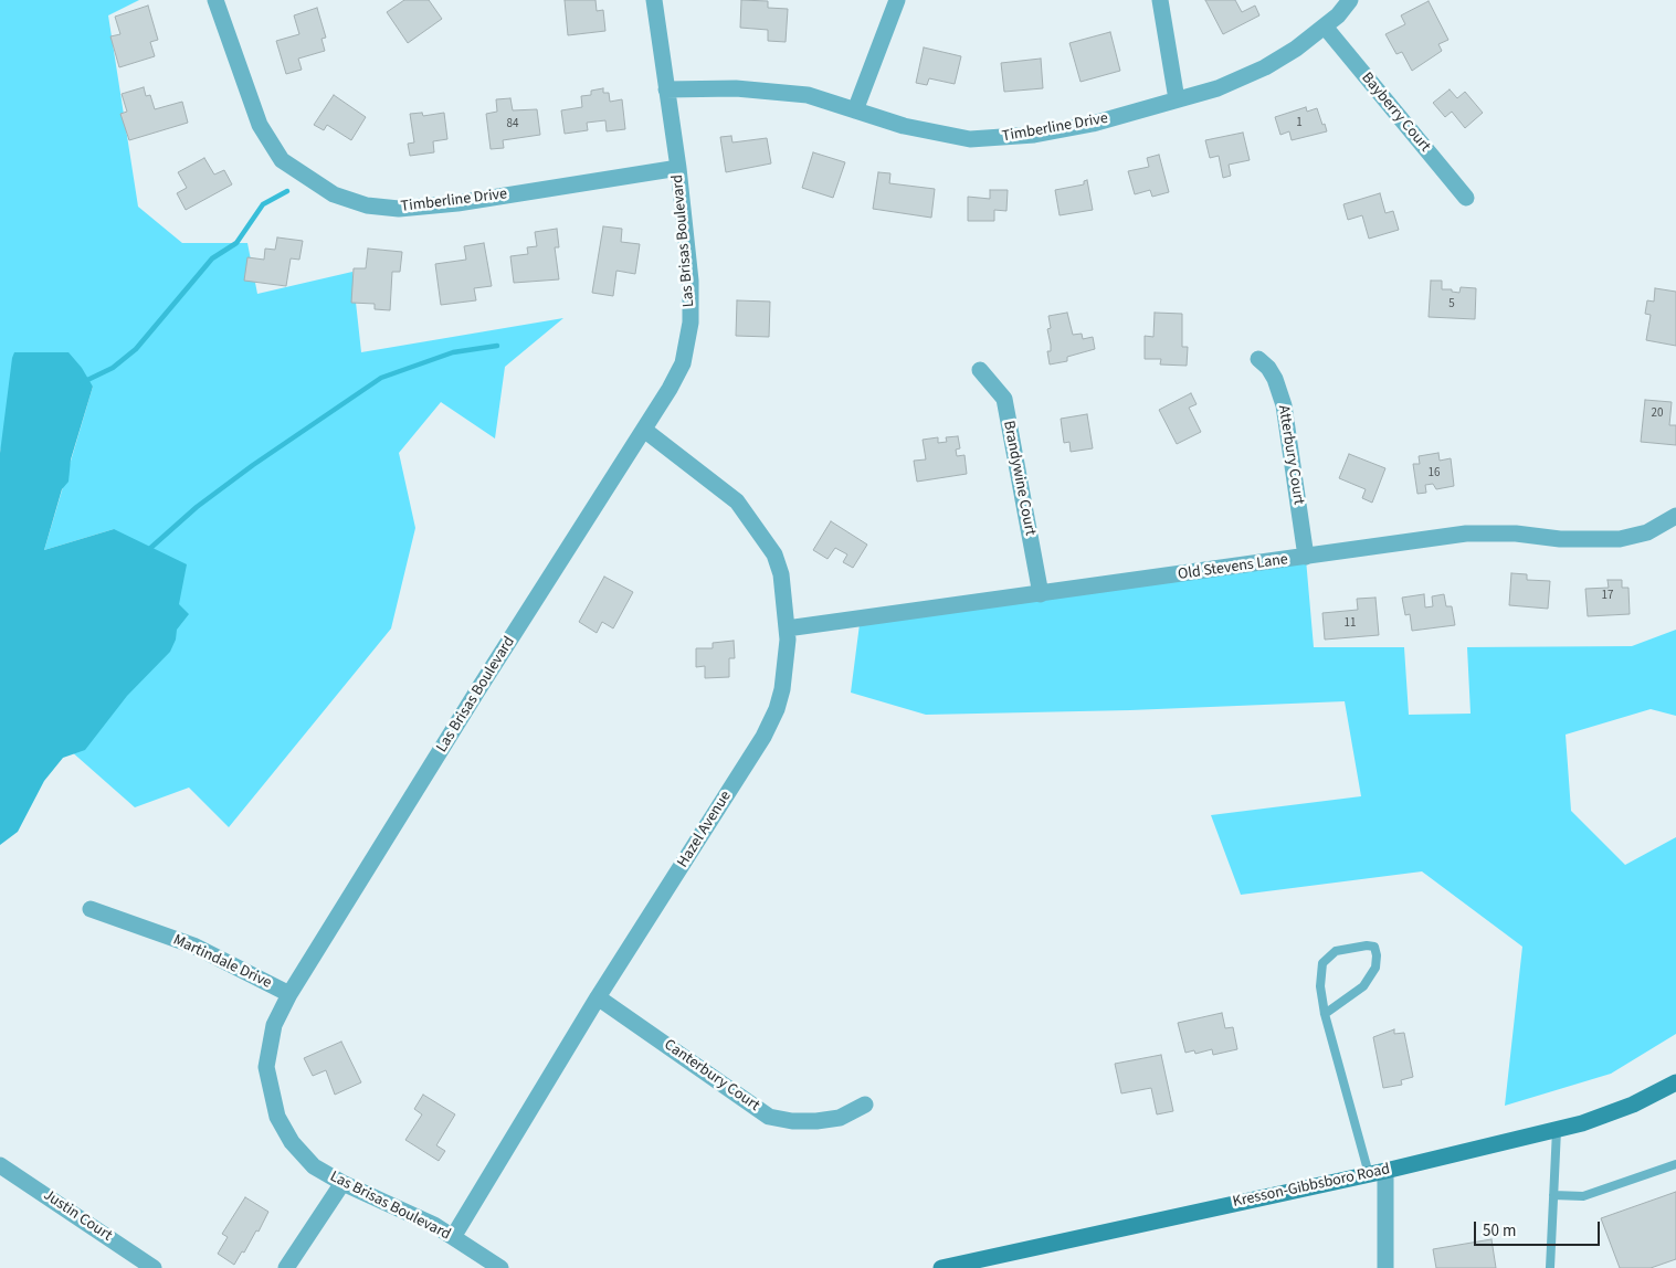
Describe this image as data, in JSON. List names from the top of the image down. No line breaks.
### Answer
{"streets":{"street":["Bayberry Court","Timberline Drive","Las Brisas Boulevard","Atterbury Court","Brandywine Court","Old Stevens Lane","Hazel Avenue","Martindale Drive","Canterbury Court","Kresson-Gibbsboro Road","Justin Court"]},"crossings":[["Bayberry Court","Timberline Drive"],["Timberline Drive","Las Brisas Boulevard"],["Las Brisas Boulevard","Hazel Avenue"],["Las Brisas Boulevard","Martindale Drive"],["Atterbury Court","Old Stevens Lane"],["Brandywine Court","Old Stevens Lane"],["Old Stevens Lane","Hazel Avenue"],["Hazel Avenue","Canterbury Court"]],"house_numbers":["1","84","5","20","16","17","11"],"scale_bar":"50 m"}
